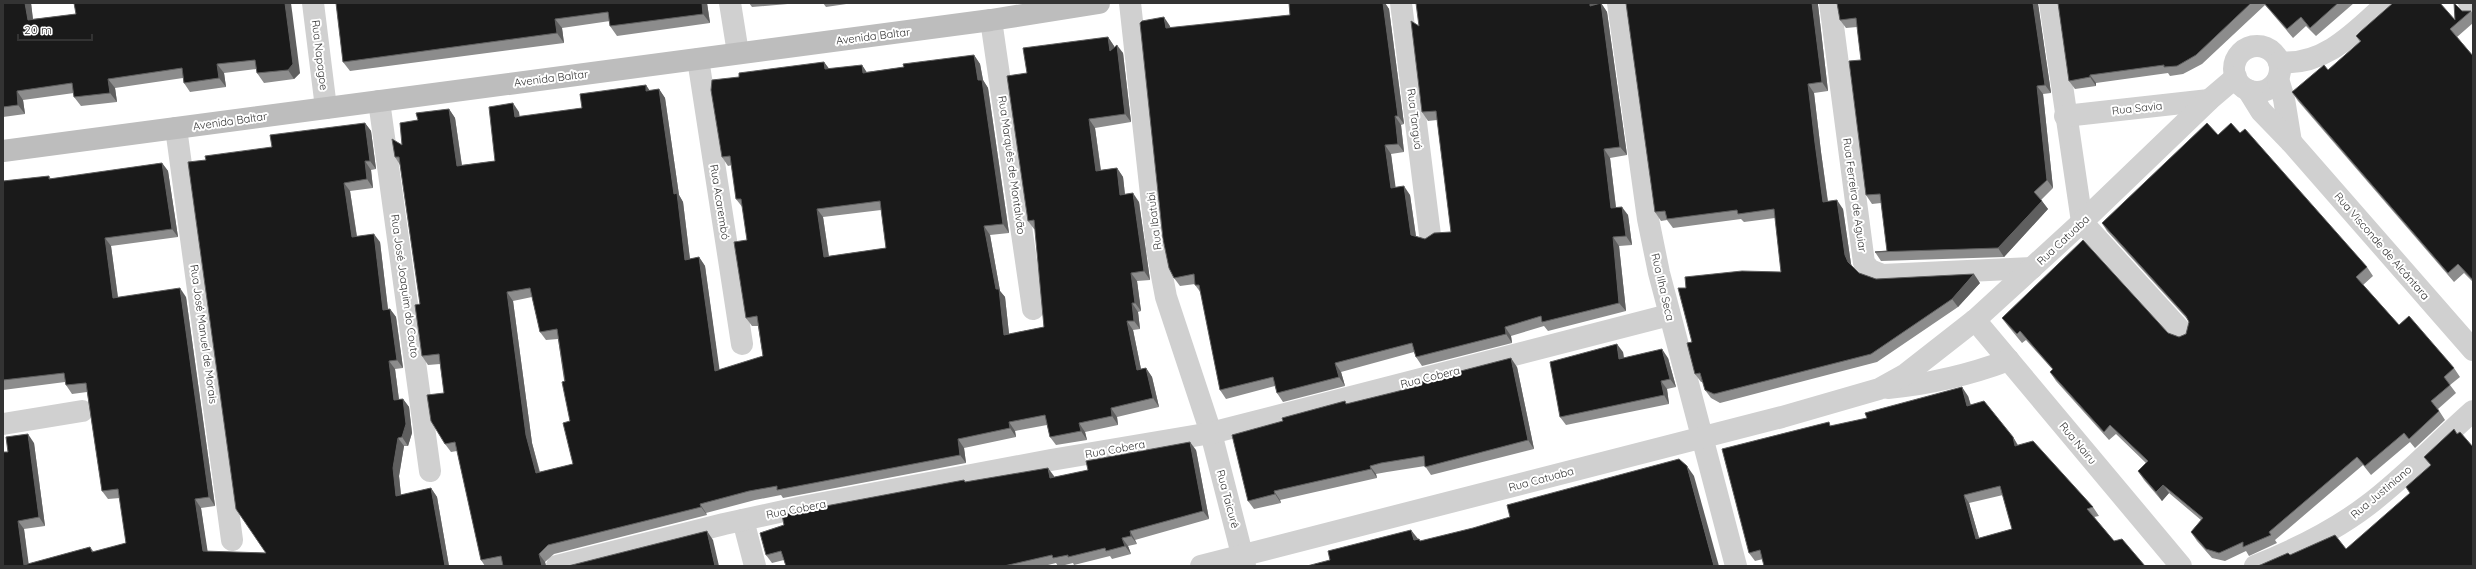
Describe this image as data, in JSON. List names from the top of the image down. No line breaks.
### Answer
{"streets":{"street":["Avenida Baltar","Rua Napagoe","Rua Savia","Rua Tanguá","Rua Marquês de Montalvão","Rua Ferreira de Aguiar","Rua Acarembó","Rua Ibatubi","Rua Catuaba","Rua Visconde de Alcântara","Rua José Joaquim do Couto","Rua Ilha Seca","Rua José Manuel de Morais","Rua Cobera","Rua Nairu","Rua Justiniano","Rua Taicurê"]},"crossings":[["Avenida Baltar","Rua Napagoe"],["Avenida Baltar","Rua Marquês de Montalvão"],["Avenida Baltar","Rua Acarembó"],["Avenida Baltar","Rua José Joaquim do Couto"],["Avenida Baltar","Rua José Manuel de Morais"],["Rua Savia","Rua Catuaba"],["Rua Ferreira de Aguiar","Rua Catuaba"],["Rua Ibatubi","Rua Cobera"],["Rua Ibatubi","Rua Taicurê"],["Rua Catuaba","Rua Visconde de Alcântara"],["Rua Catuaba","Rua Ilha Seca"],["Rua Catuaba","Rua Nairu"],["Rua Catuaba","Rua Taicurê"],["Rua Ilha Seca","Rua Cobera"],["Rua Cobera","Rua Taicurê"]],"scale_bar":"20 m"}
